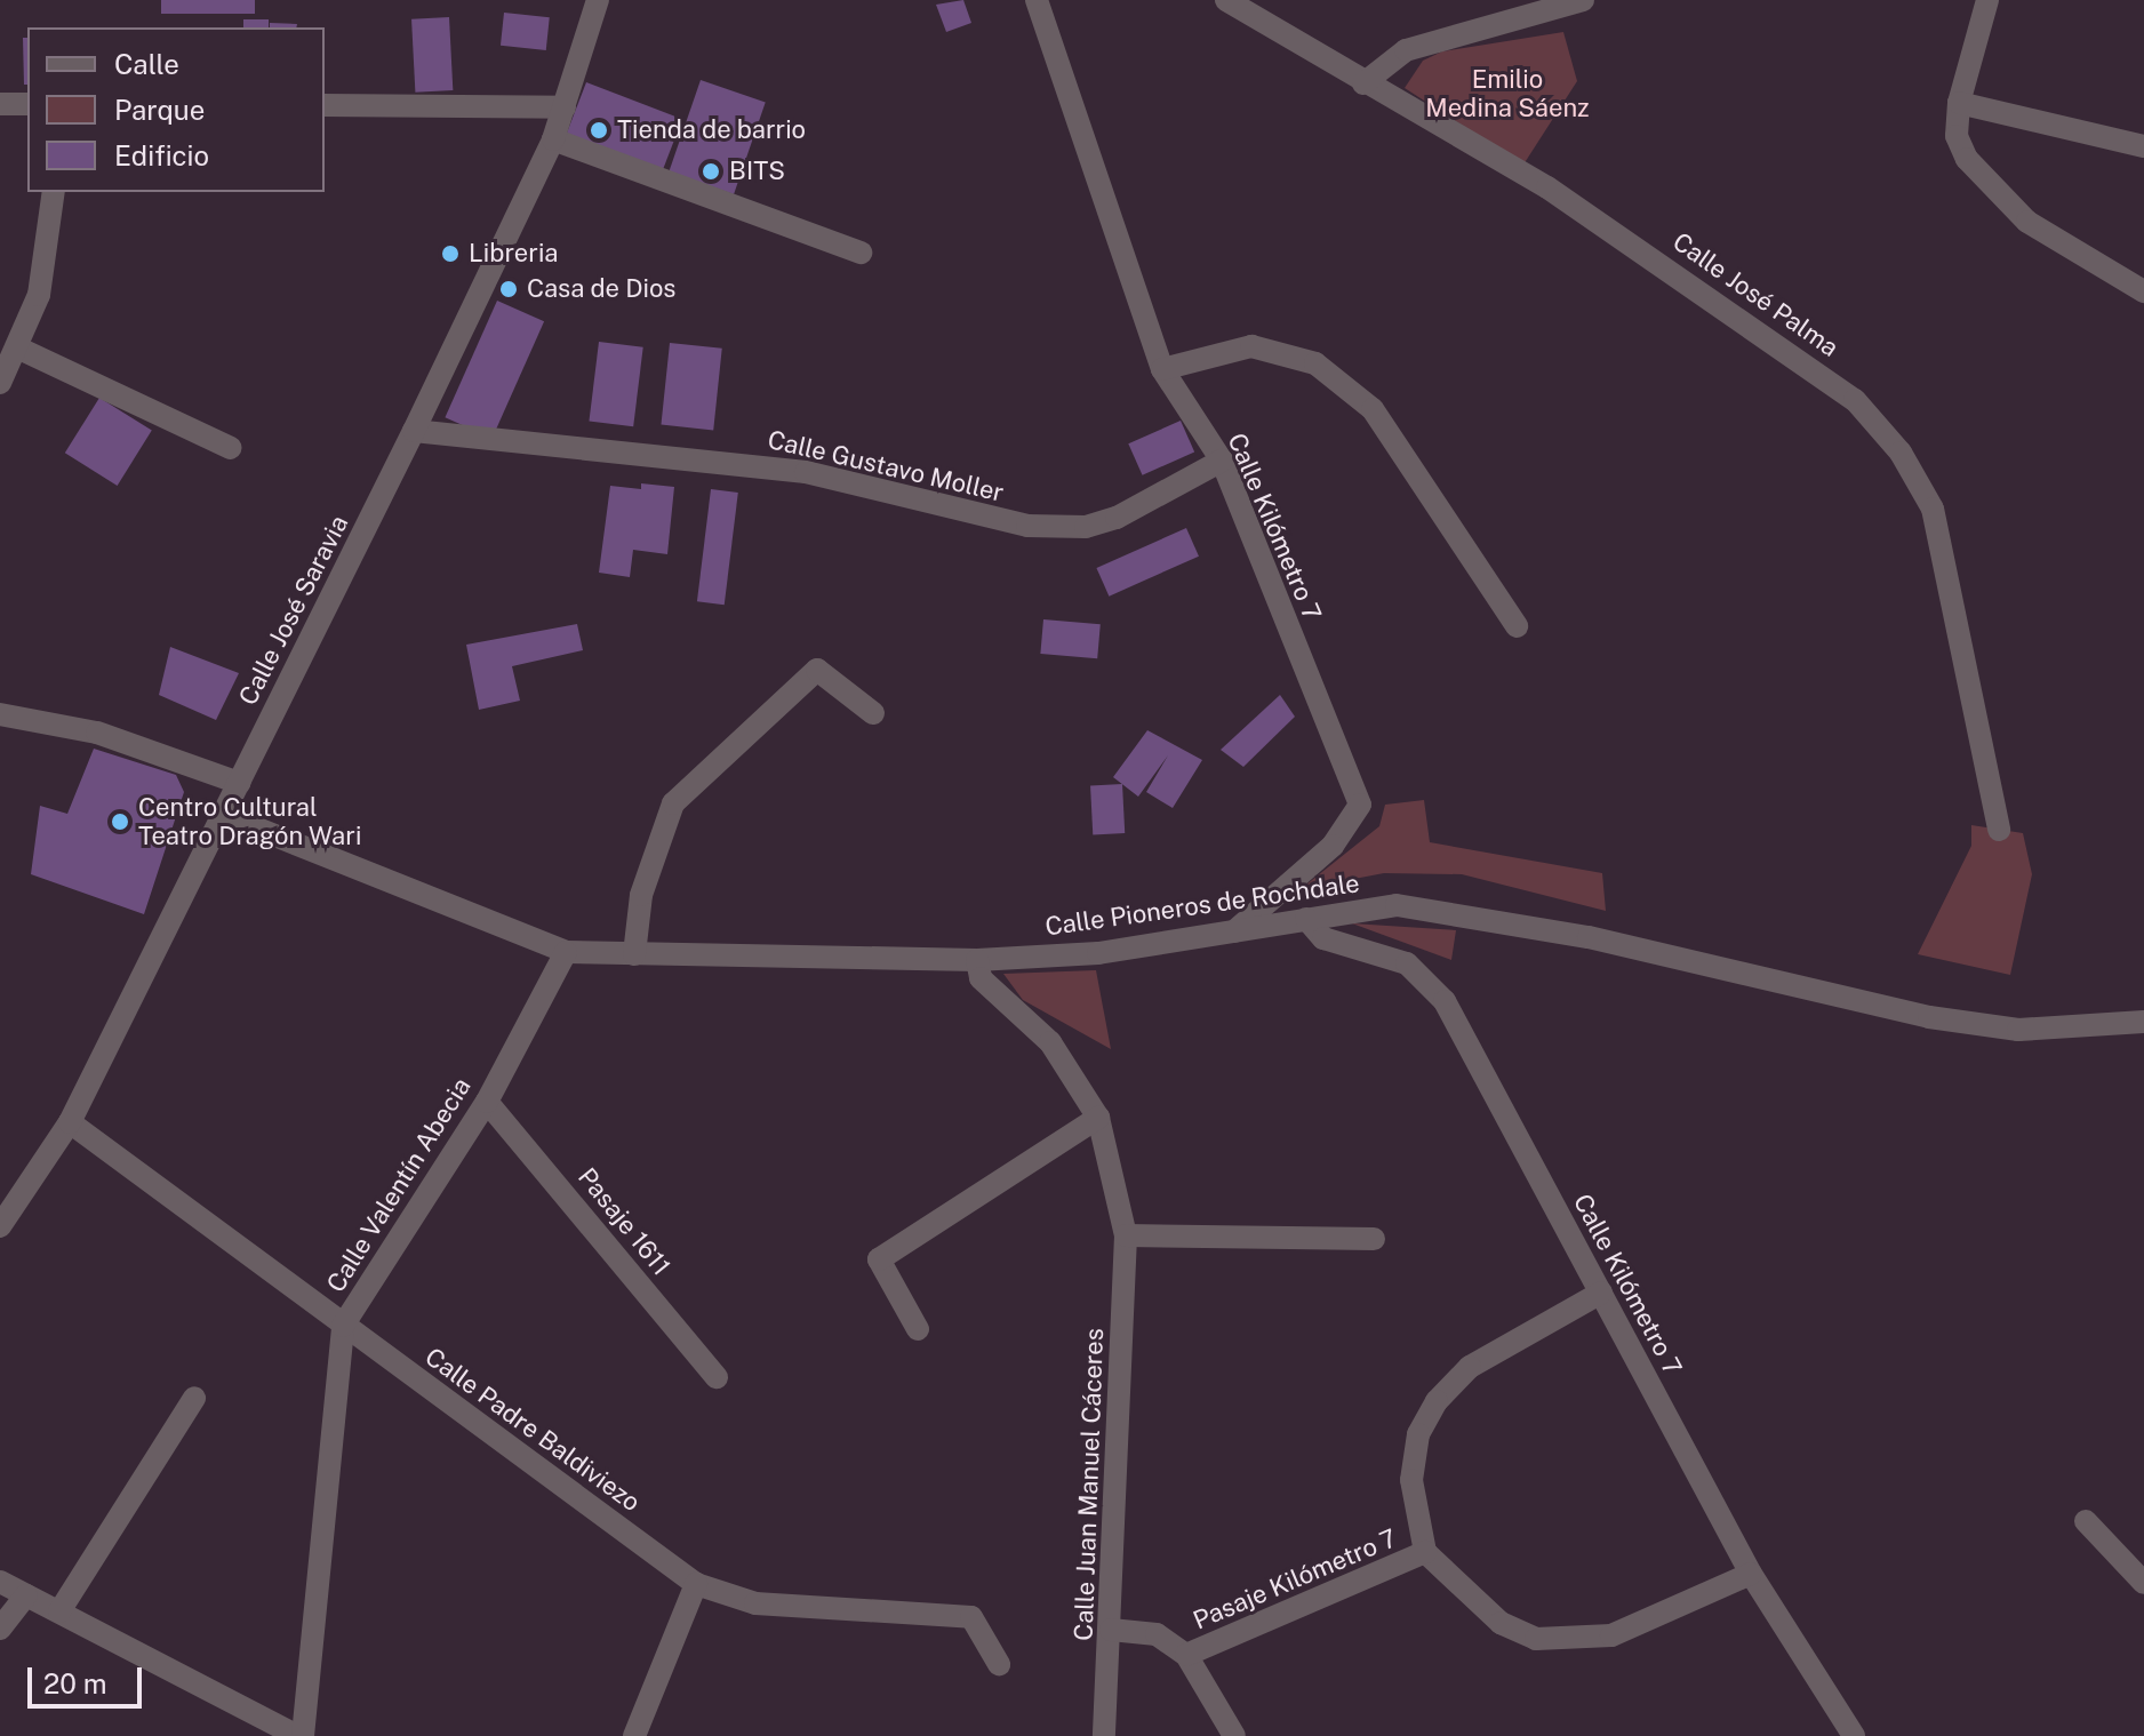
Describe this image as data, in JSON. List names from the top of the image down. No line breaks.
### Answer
{"streets":{"street":["Calle José Palma","Calle Gustavo Moller","Calle Kilómetro 7","Calle José Saravia","Calle Pioneros de Rochdale","Calle Valentín Abecia","Pasaje 1611","Calle Padre Baldiviezo","Calle Juan Manuel Cáceres","Pasaje Kilómetro 7"]},"crossings":[["Calle Gustavo Moller","Calle Kilómetro 7"],["Calle Gustavo Moller","Calle José Saravia"],["Calle Kilómetro 7","Calle Pioneros de Rochdale"],["Calle Kilómetro 7","Pasaje Kilómetro 7"],["Calle José Saravia","Calle Pioneros de Rochdale"],["Calle José Saravia","Calle Padre Baldiviezo"],["Calle Pioneros de Rochdale","Calle Valentín Abecia"],["Calle Pioneros de Rochdale","Calle Juan Manuel Cáceres"],["Calle Valentín Abecia","Pasaje 1611"],["Calle Valentín Abecia","Calle Padre Baldiviezo"]],"parks":["Emilio Medina Sáenz"],"places":["Tienda de barrio","BITS","Libreria","Casa de Dios","Centro Cultural Teatro Dragón Wari"],"legend":["Calle","Parque","Edificio"],"scale_bar":"20 m"}
